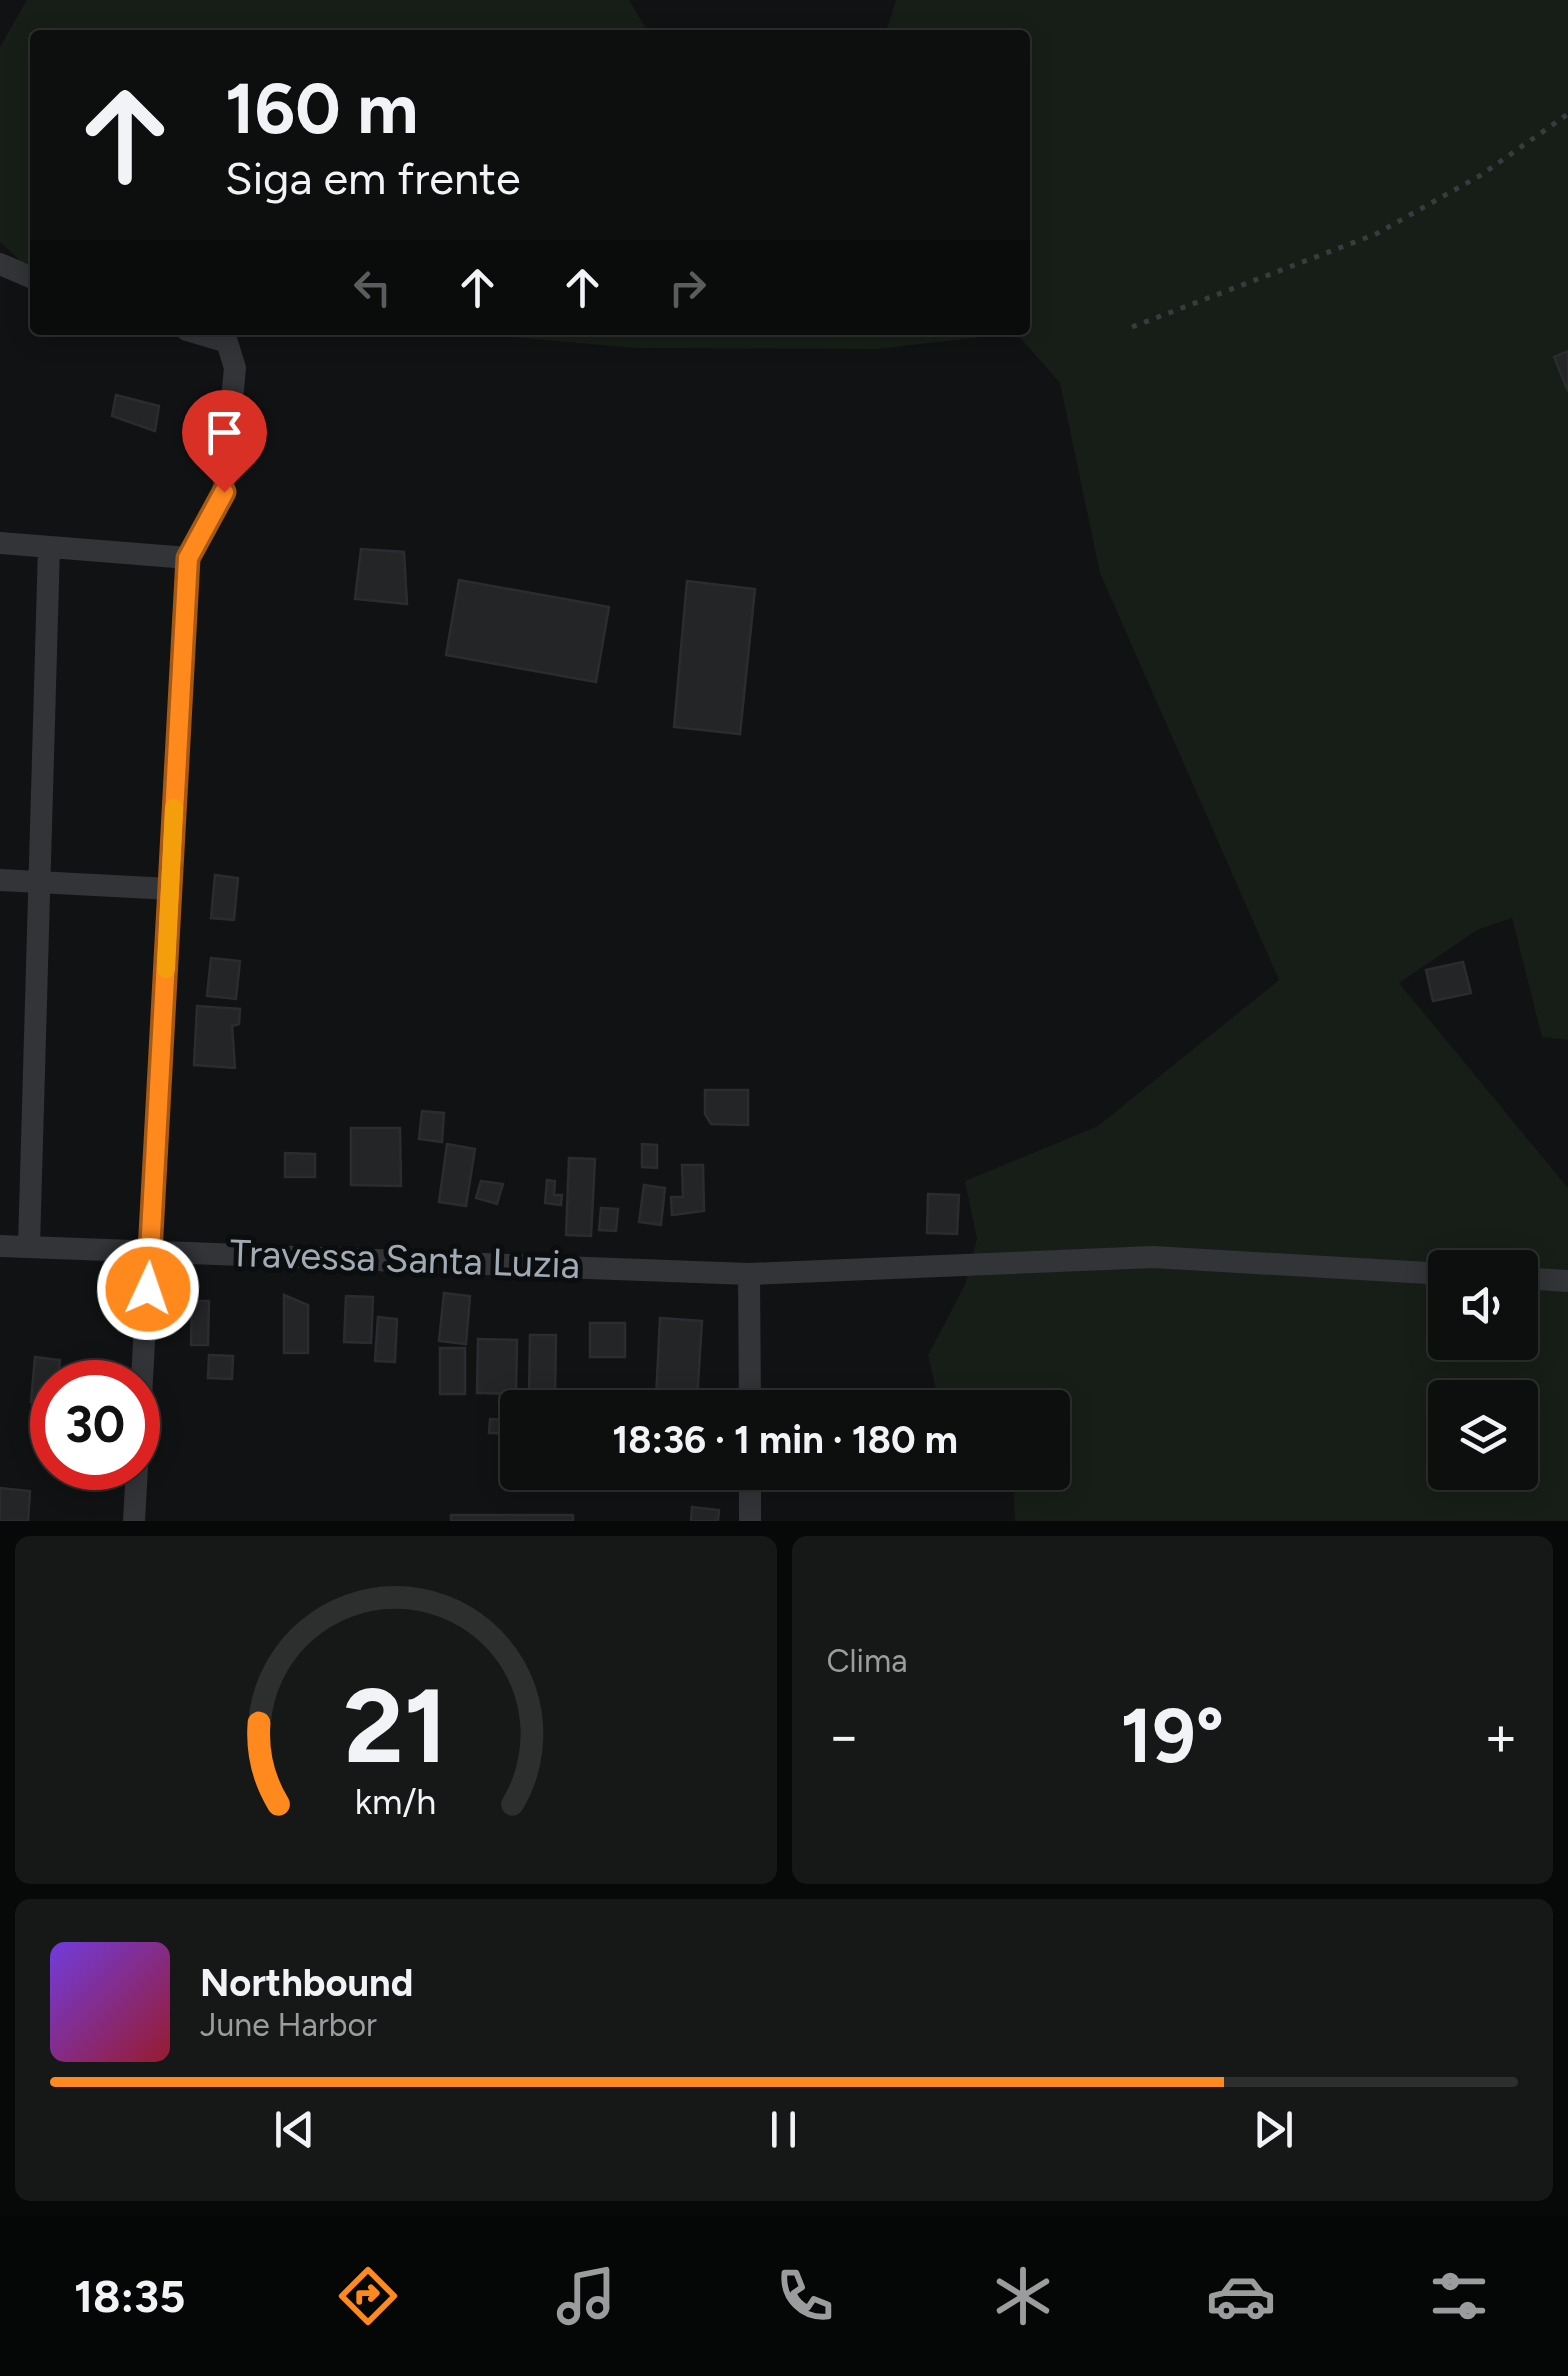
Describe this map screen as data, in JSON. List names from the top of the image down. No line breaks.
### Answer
{"streets":{"street":["Travessa Santa Luzia"]},"page":{"turn":["160 m","Siga em frente"],"limit":"30","trip":"18:36 · 1 min · 180 m","tile":"Clima","heat":["−","19°","+"],"song":["Northbound","June Harbor"],"tabs":"18:35","gauge":["21","km/h"]}}
